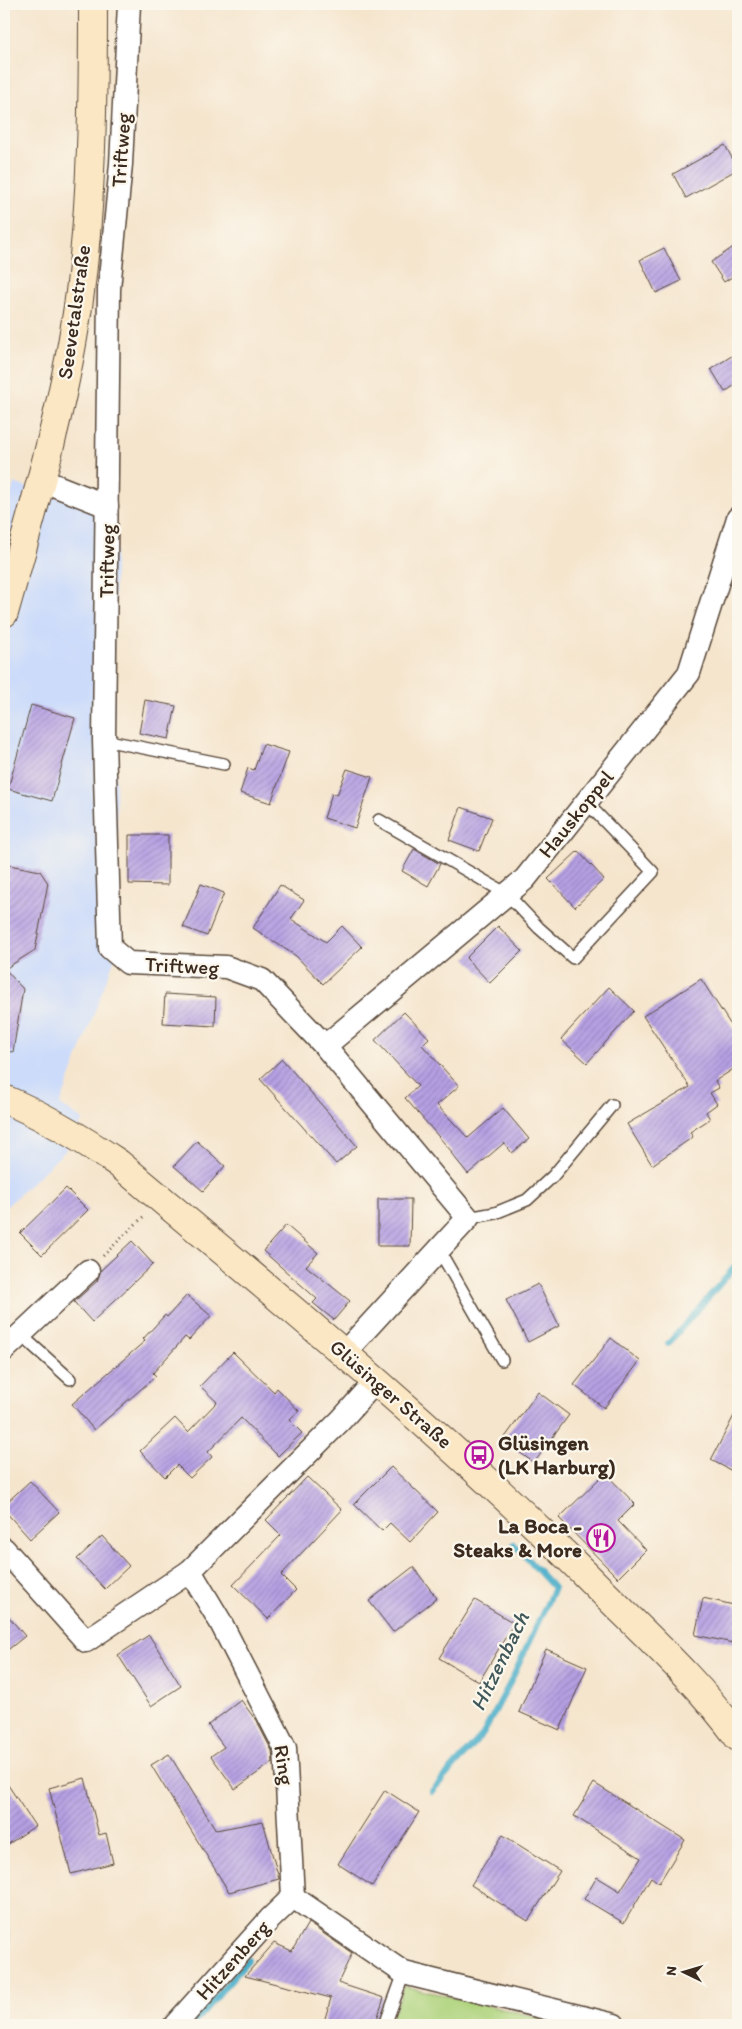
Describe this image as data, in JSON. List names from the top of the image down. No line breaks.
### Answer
{"streets":{"street":["Triftweg","Seevetalstraße","Hauskoppel","Glüsinger Straße","Ring","Hitzenberg"]},"crossings":[["Triftweg","Seevetalstraße"],["Triftweg","Hauskoppel"],["Ring","Hitzenberg"]],"water":["Hitzenbach"],"places":{"bus stop":["Glüsingen (LK Harburg)"],"restaurant":["La Boca - Steaks & More"]},"north":"left"}
